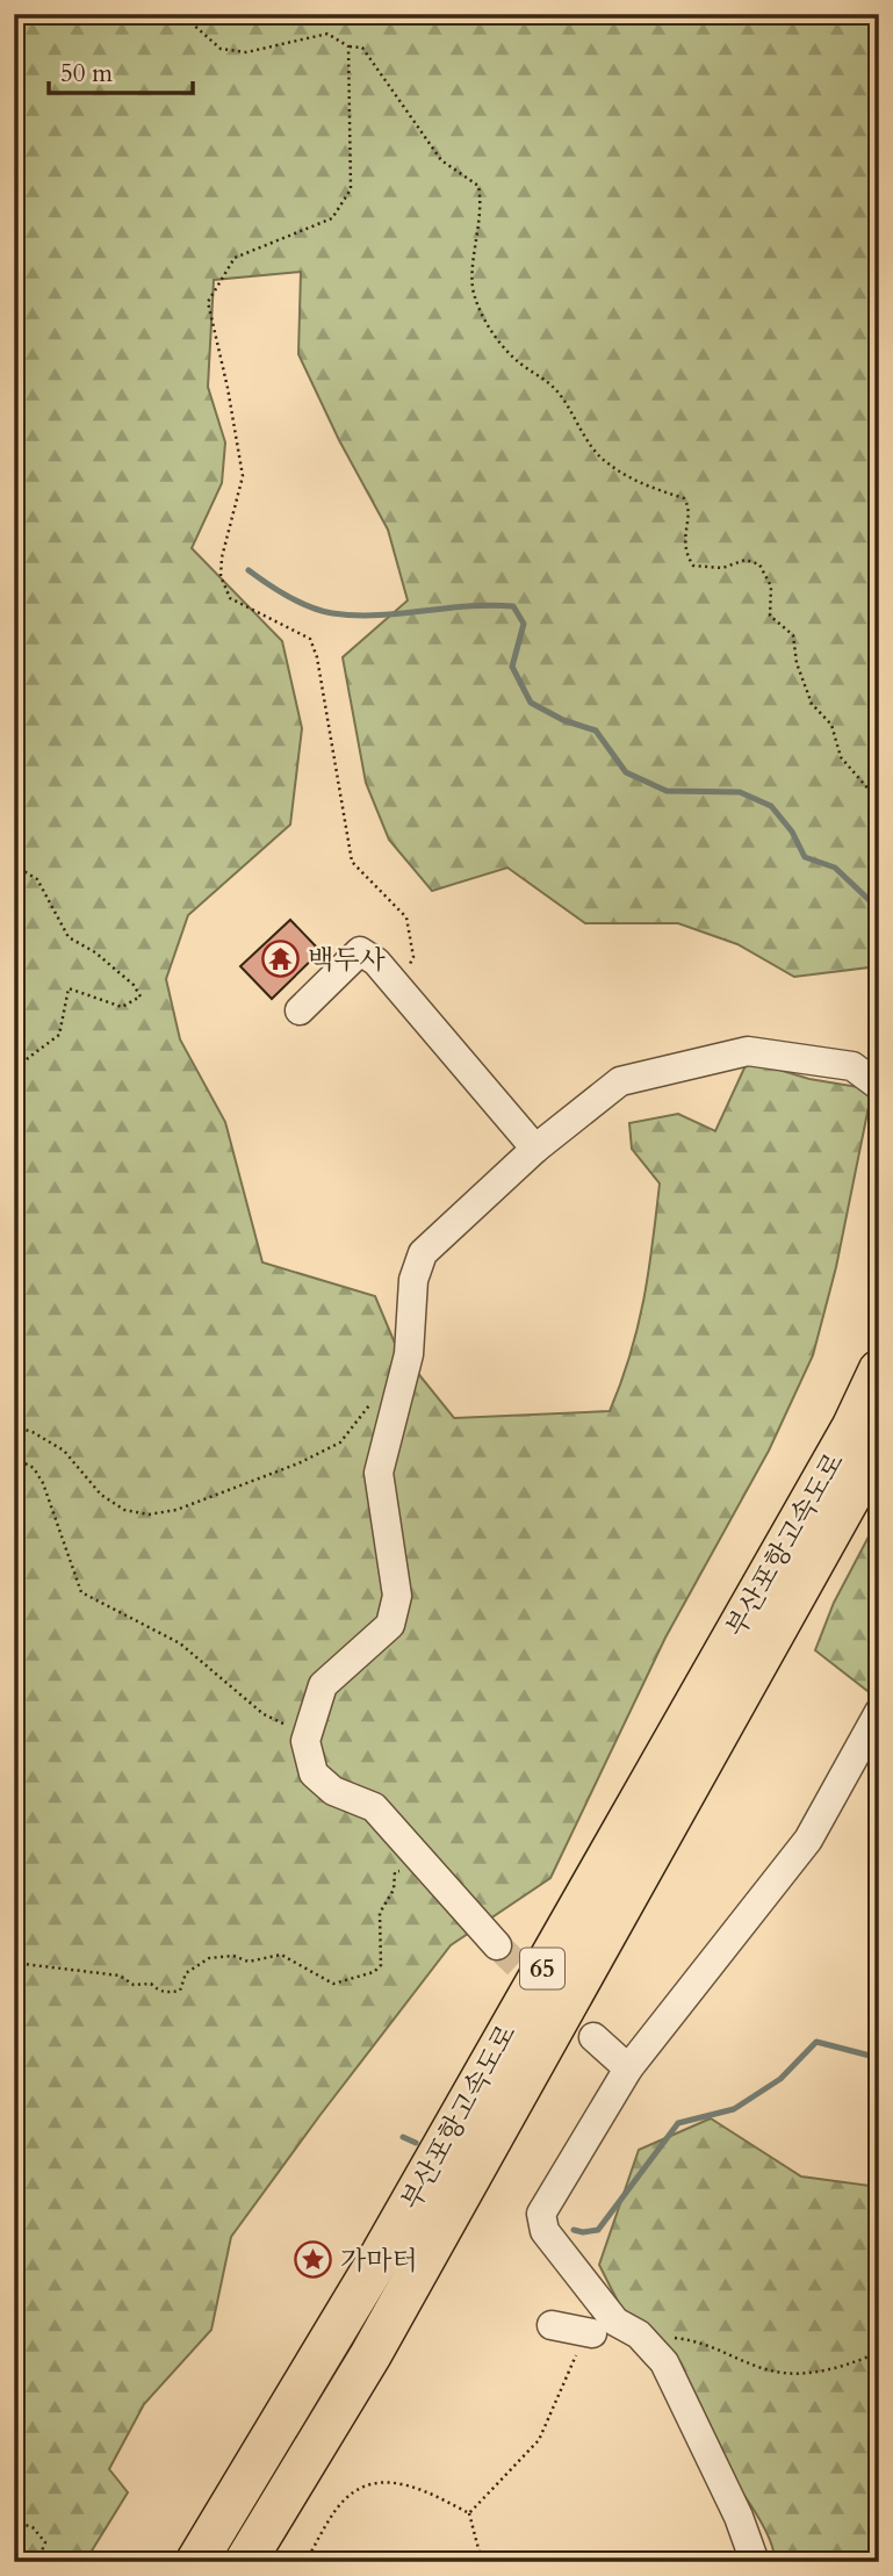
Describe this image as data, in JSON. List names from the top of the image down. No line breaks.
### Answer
{"streets":{"highway":["부산포항고속도로","65"]},"places":{"temple":["백두사"],"place":["가마터"]},"scale_bar":"50 m"}
